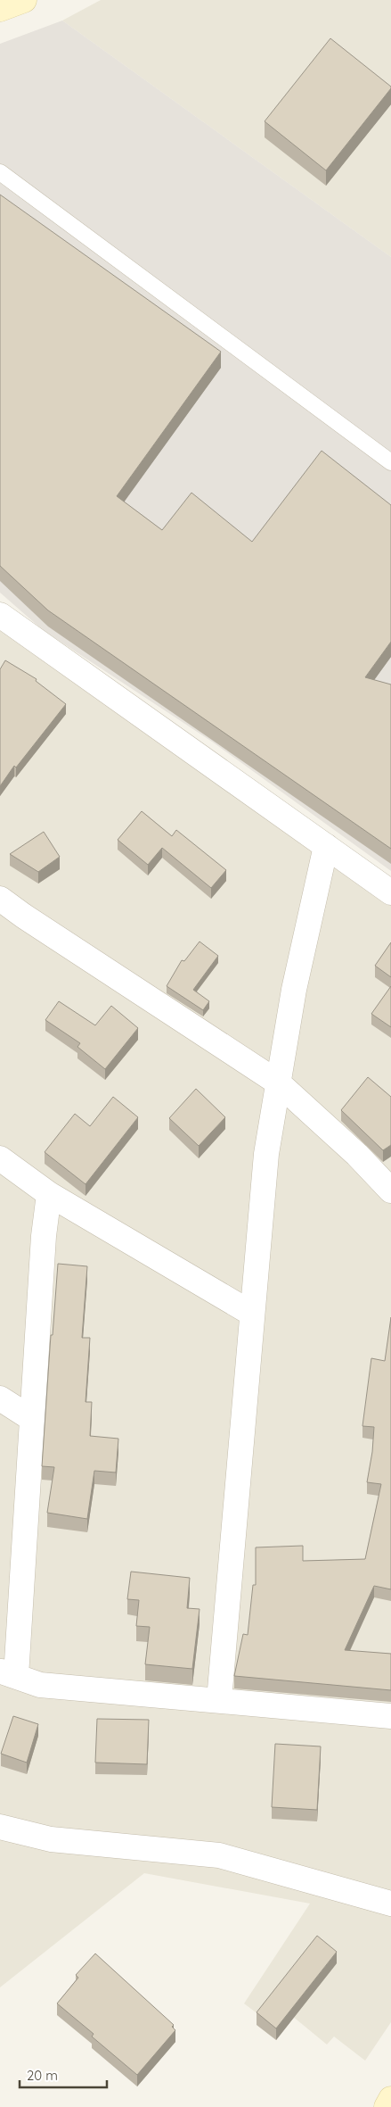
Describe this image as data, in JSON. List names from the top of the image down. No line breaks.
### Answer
{"scale_bar":"20 m"}
